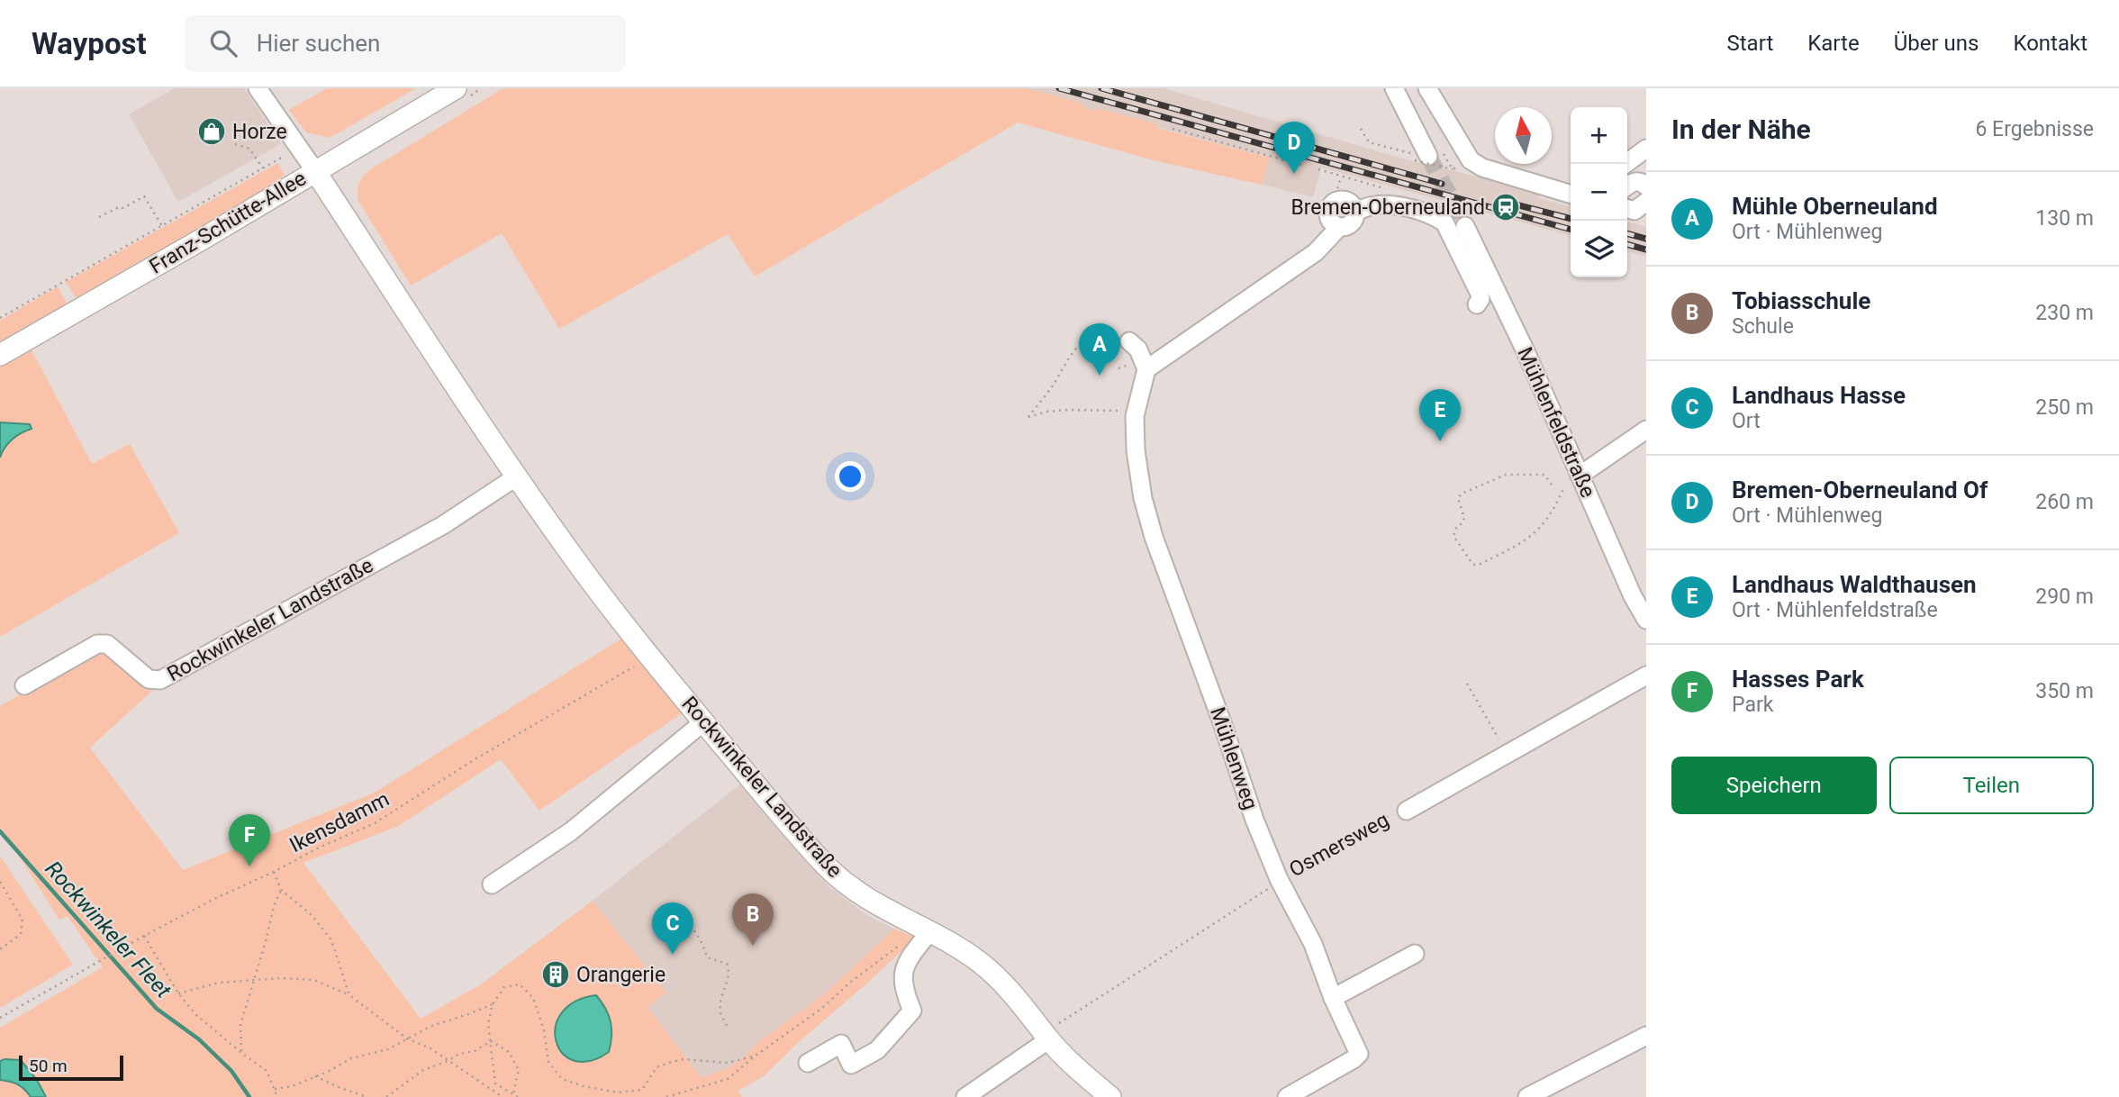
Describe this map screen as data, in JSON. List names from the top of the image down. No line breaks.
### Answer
{"streets":{"main road":["Franz-Schütte-Allee","Rockwinkeler Landstraße"],"street":["Mühlenfeldstraße","Mühlenweg","Osmersweg"],"path":["Ikensdamm"]},"crossings":[["Franz-Schütte-Allee","Rockwinkeler Landstraße"],["Rockwinkeler Landstraße","Ikensdamm"],["Rockwinkeler Landstraße","Osmersweg"],["Mühlenweg","Osmersweg"]],"water":["Rockwinkeler Fleet"],"places":{"shop":["Horze"],"station":["Bremen-Oberneuland"],"building":["Orangerie"]},"scale_bar":"50 m","north":"top","page":{"header":"Waypost","search":"Hier suchen","nav":["Start","Karte","Über uns","Kontakt"],"heading":["In der Nähe","6 Ergebnisse"],"map_buttons":["+","−"],"pins":["D","A","E","F","B","C"],"list":[{"mark":"A","name":"Mühle Oberneuland","note":"Ort · Mühlenweg","value":"130 m"},{"mark":"B","name":"Tobiasschule","note":"Schule","value":"230 m"},{"mark":"C","name":"Landhaus Hasse","note":"Ort","value":"250 m"},{"mark":"D","name":"Bremen-Oberneuland Of","note":"Ort · Mühlenweg","value":"260 m"},{"mark":"E","name":"Landhaus Waldthausen","note":"Ort · Mühlenfeldstraße","value":"290 m"},{"mark":"F","name":"Hasses Park","note":"Park","value":"350 m"}],"buttons":["Speichern","Teilen"],"scale":"50 m"}}
